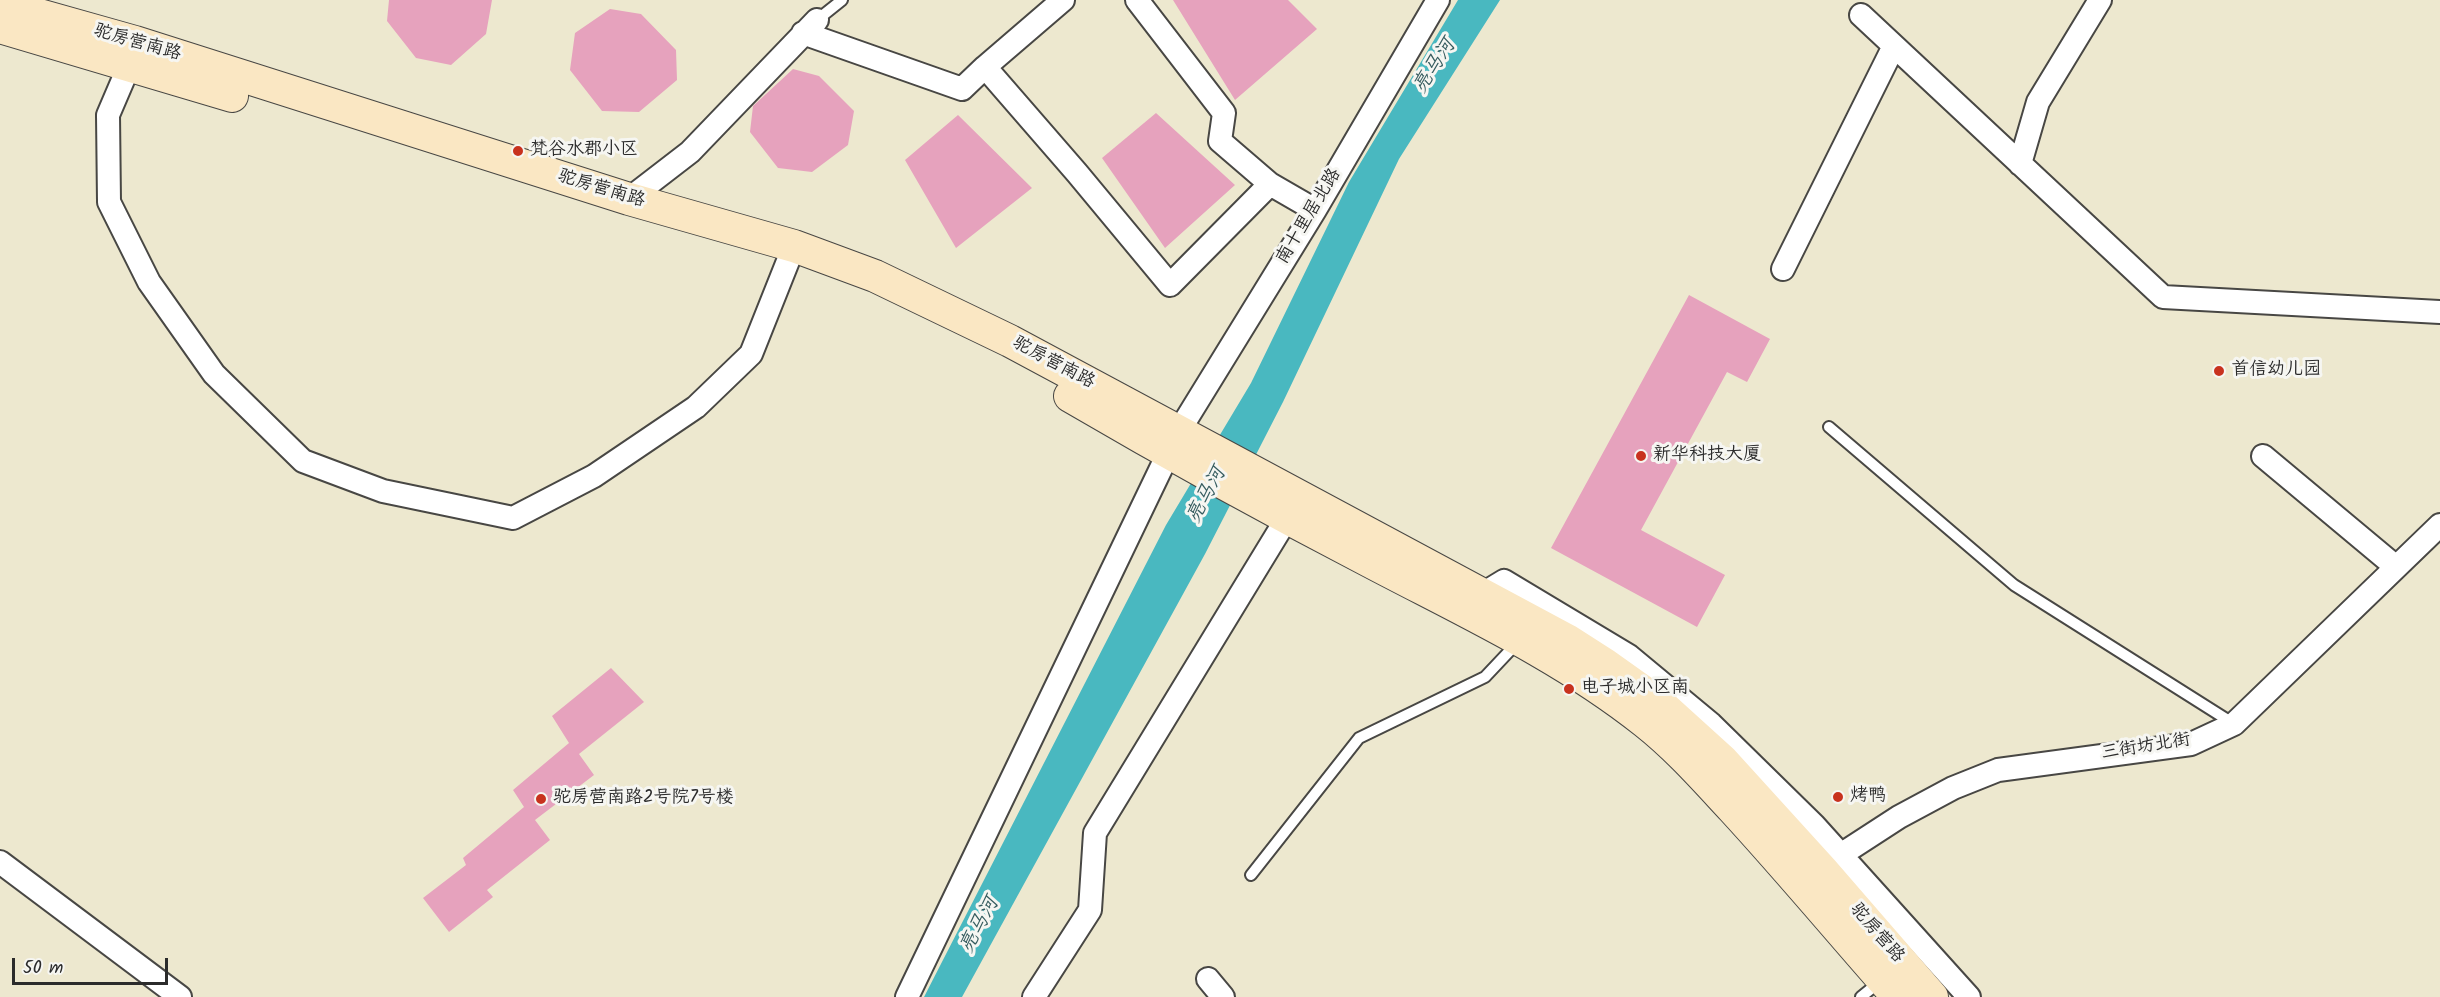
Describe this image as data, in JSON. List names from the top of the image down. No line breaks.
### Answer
{"streets":{"street":["驼房营南路","南十里居北路","三街坊北街","驼房营路"]},"crossings":[["驼房营南路","南十里居北路"],["三街坊北街","驼房营路"]],"water":["亮马河"],"places":["梵谷水郡小区","首信幼儿园","新华科技大厦","电子城小区南","烤鸭","驼房营南路2号院7号楼"],"scale_bar":"50 m"}
